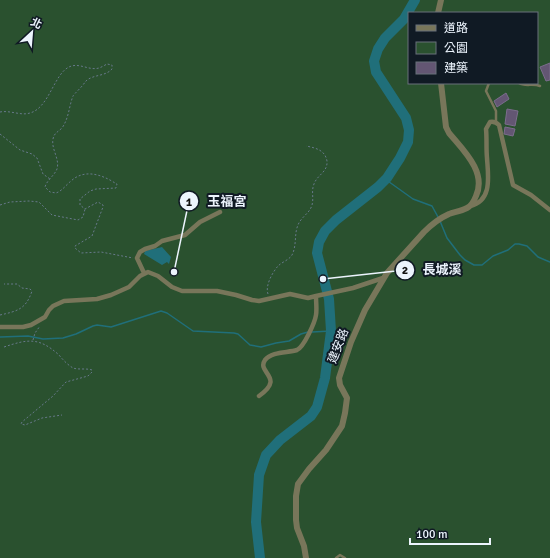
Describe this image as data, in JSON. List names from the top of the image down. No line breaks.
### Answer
{"streets":{"street":["建安路"]},"places":["玉福宮","長城溪"],"legend":["道路","公園","建築"],"scale_bar":"100 m","north":"top right"}
